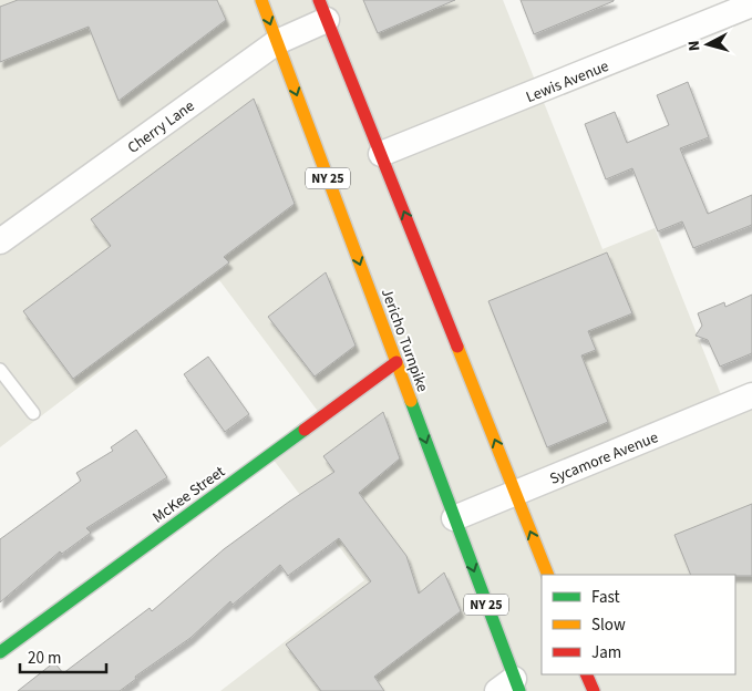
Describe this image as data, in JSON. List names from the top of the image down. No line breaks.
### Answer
{"streets":{"main road":["NY 25","Jericho Turnpike","McKee Street"],"street":["Lewis Avenue","Cherry Lane","Sycamore Avenue"]},"crossings":[["Cherry Lane","Jericho Turnpike"],["Jericho Turnpike","Sycamore Avenue"],["Jericho Turnpike","McKee Street"]],"legend":["Fast","Slow","Jam"],"scale_bar":"20 m","north":"left"}
